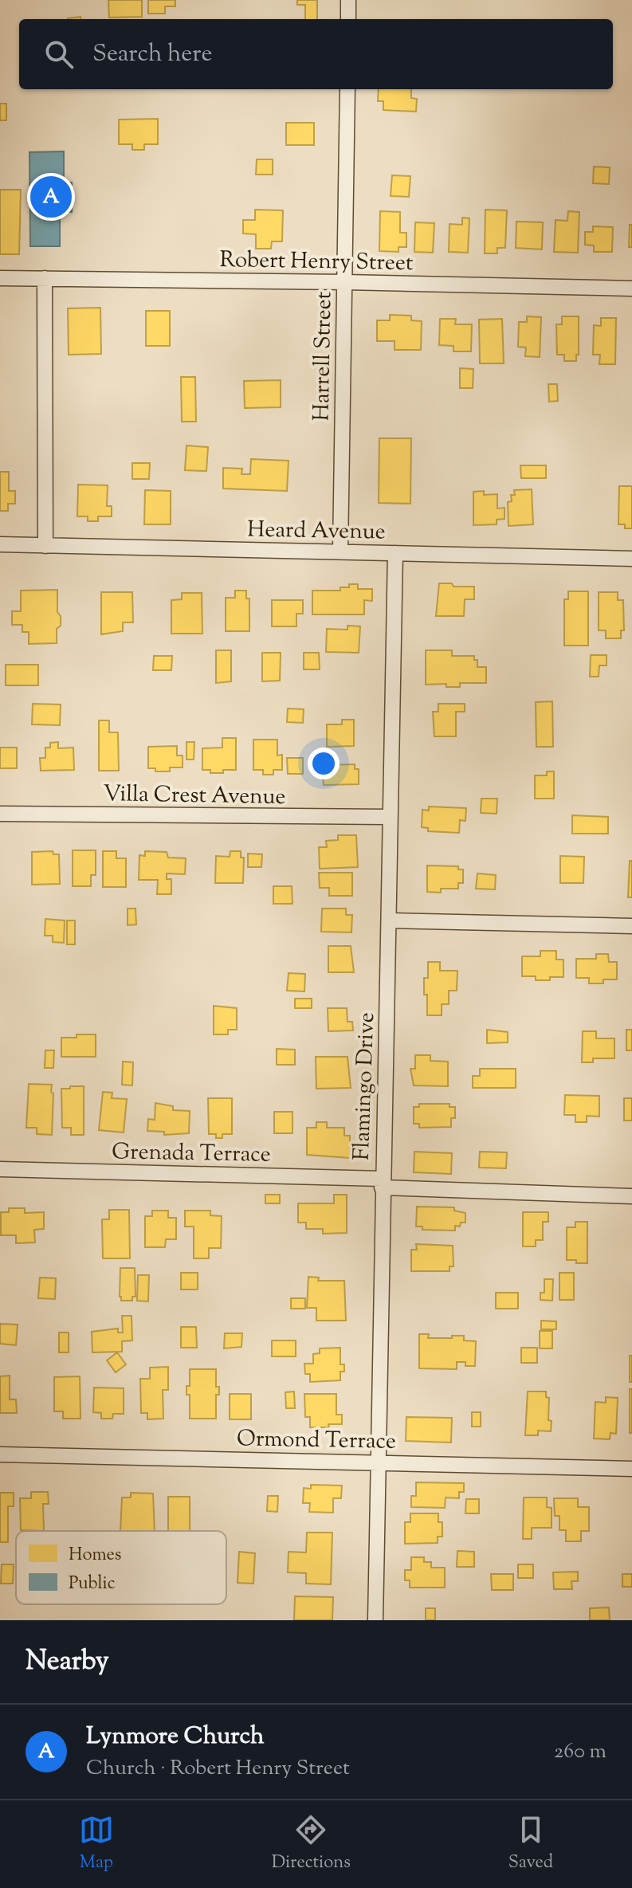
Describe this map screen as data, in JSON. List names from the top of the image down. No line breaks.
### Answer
{"streets":{"street":["Robert Henry Street","Harrell Street","Heard Avenue","Villa Crest Avenue","Flamingo Drive","Grenada Terrace","Ormond Terrace"]},"crossings":[["Robert Henry Street","Harrell Street"],["Harrell Street","Heard Avenue"],["Heard Avenue","Flamingo Drive"],["Villa Crest Avenue","Flamingo Drive"],["Flamingo Drive","Grenada Terrace"],["Flamingo Drive","Ormond Terrace"]],"legend":["Homes","Public"],"page":{"search":"Search here","pins":"A","heading":"Nearby","list":[{"mark":"A","name":"Lynmore Church","note":"Church · Robert Henry Street","value":"260 m"}],"nav":["Map","Directions","Saved"]}}
